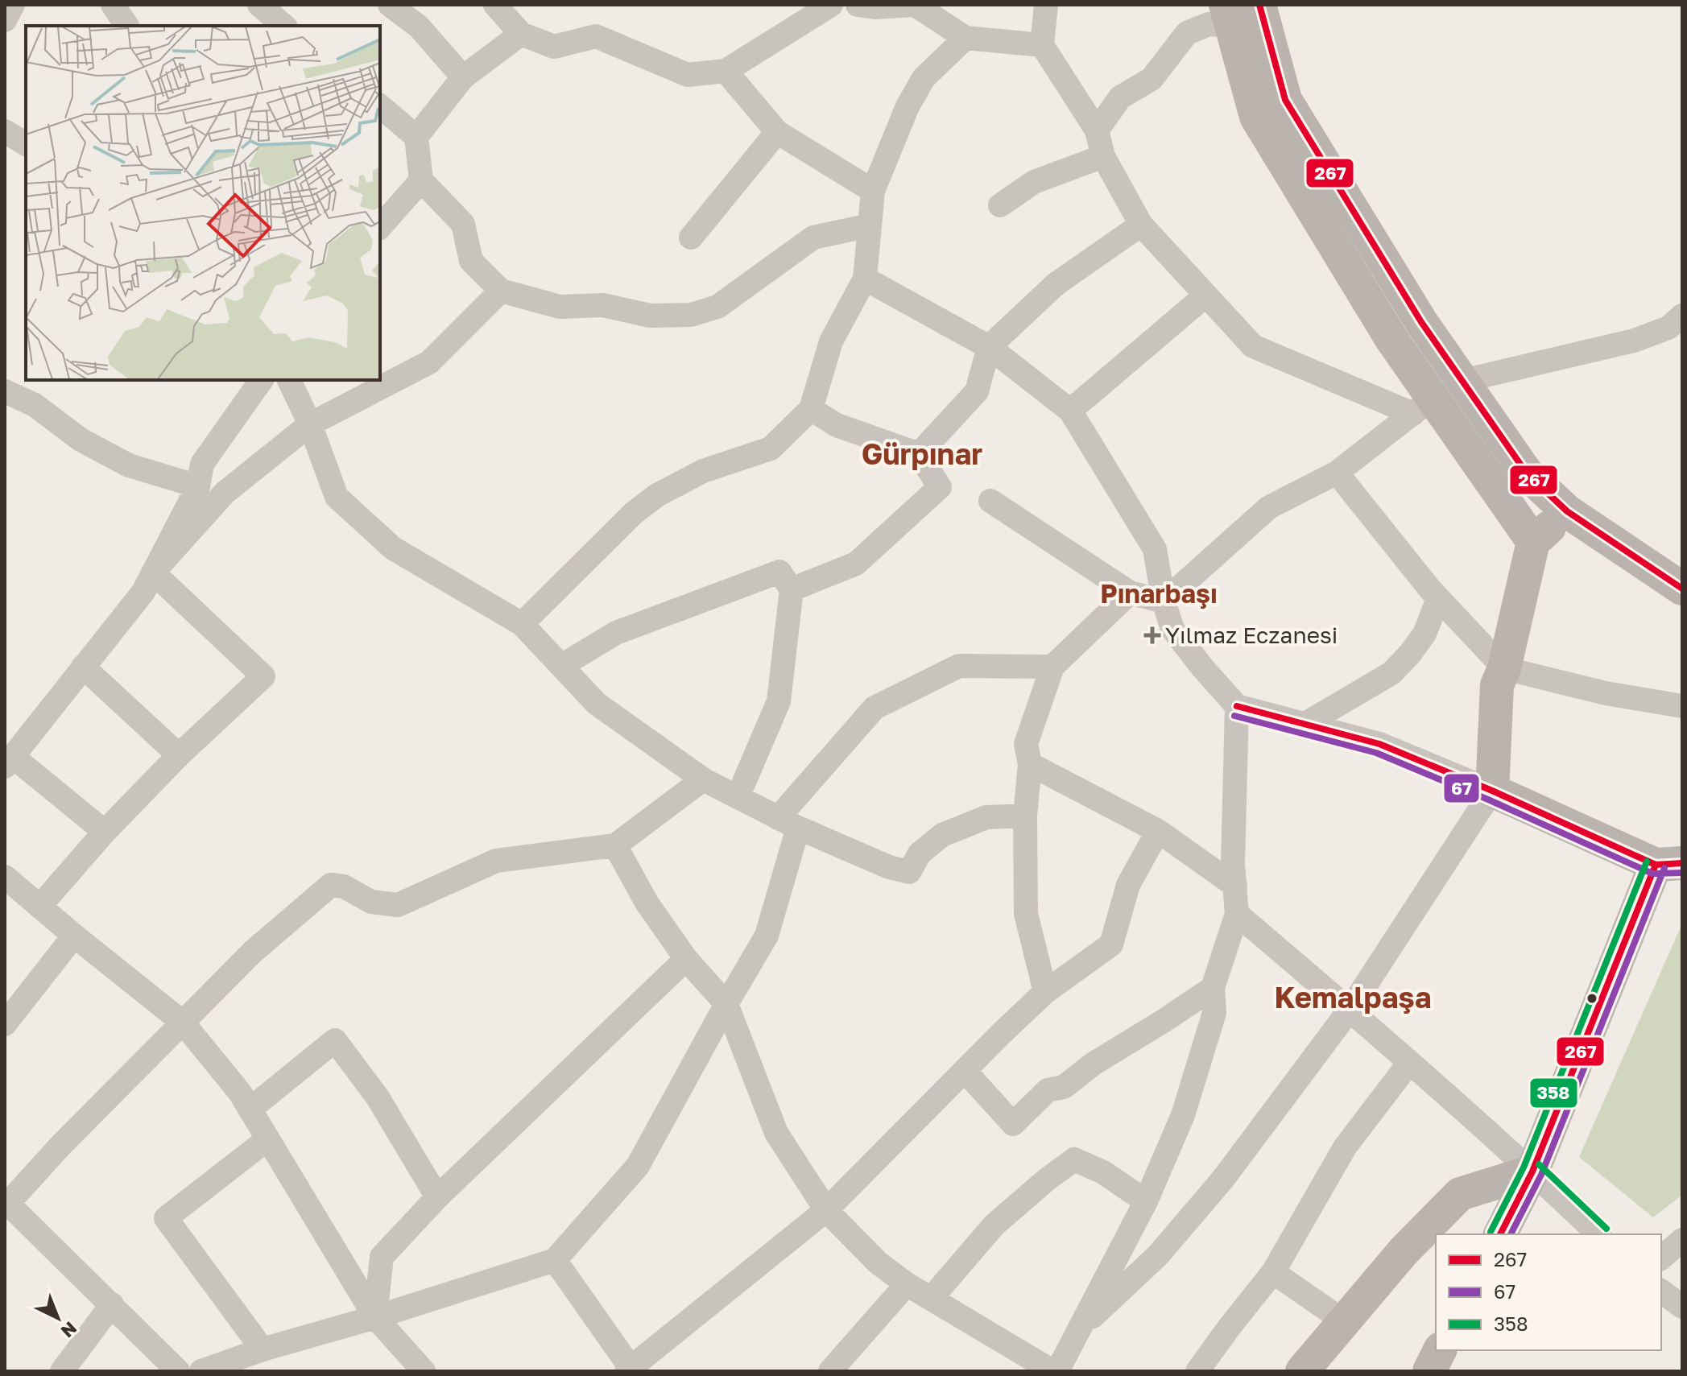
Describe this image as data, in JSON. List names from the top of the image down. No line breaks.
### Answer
{"districts":["Gürpınar","Pınarbaşı","Kemalpaşa"],"places":{"health":["Yılmaz Eczanesi"]},"lines":["transit line 267","transit line 67","transit line 358"],"legend":["267","67","358"],"north":"bottom right"}
